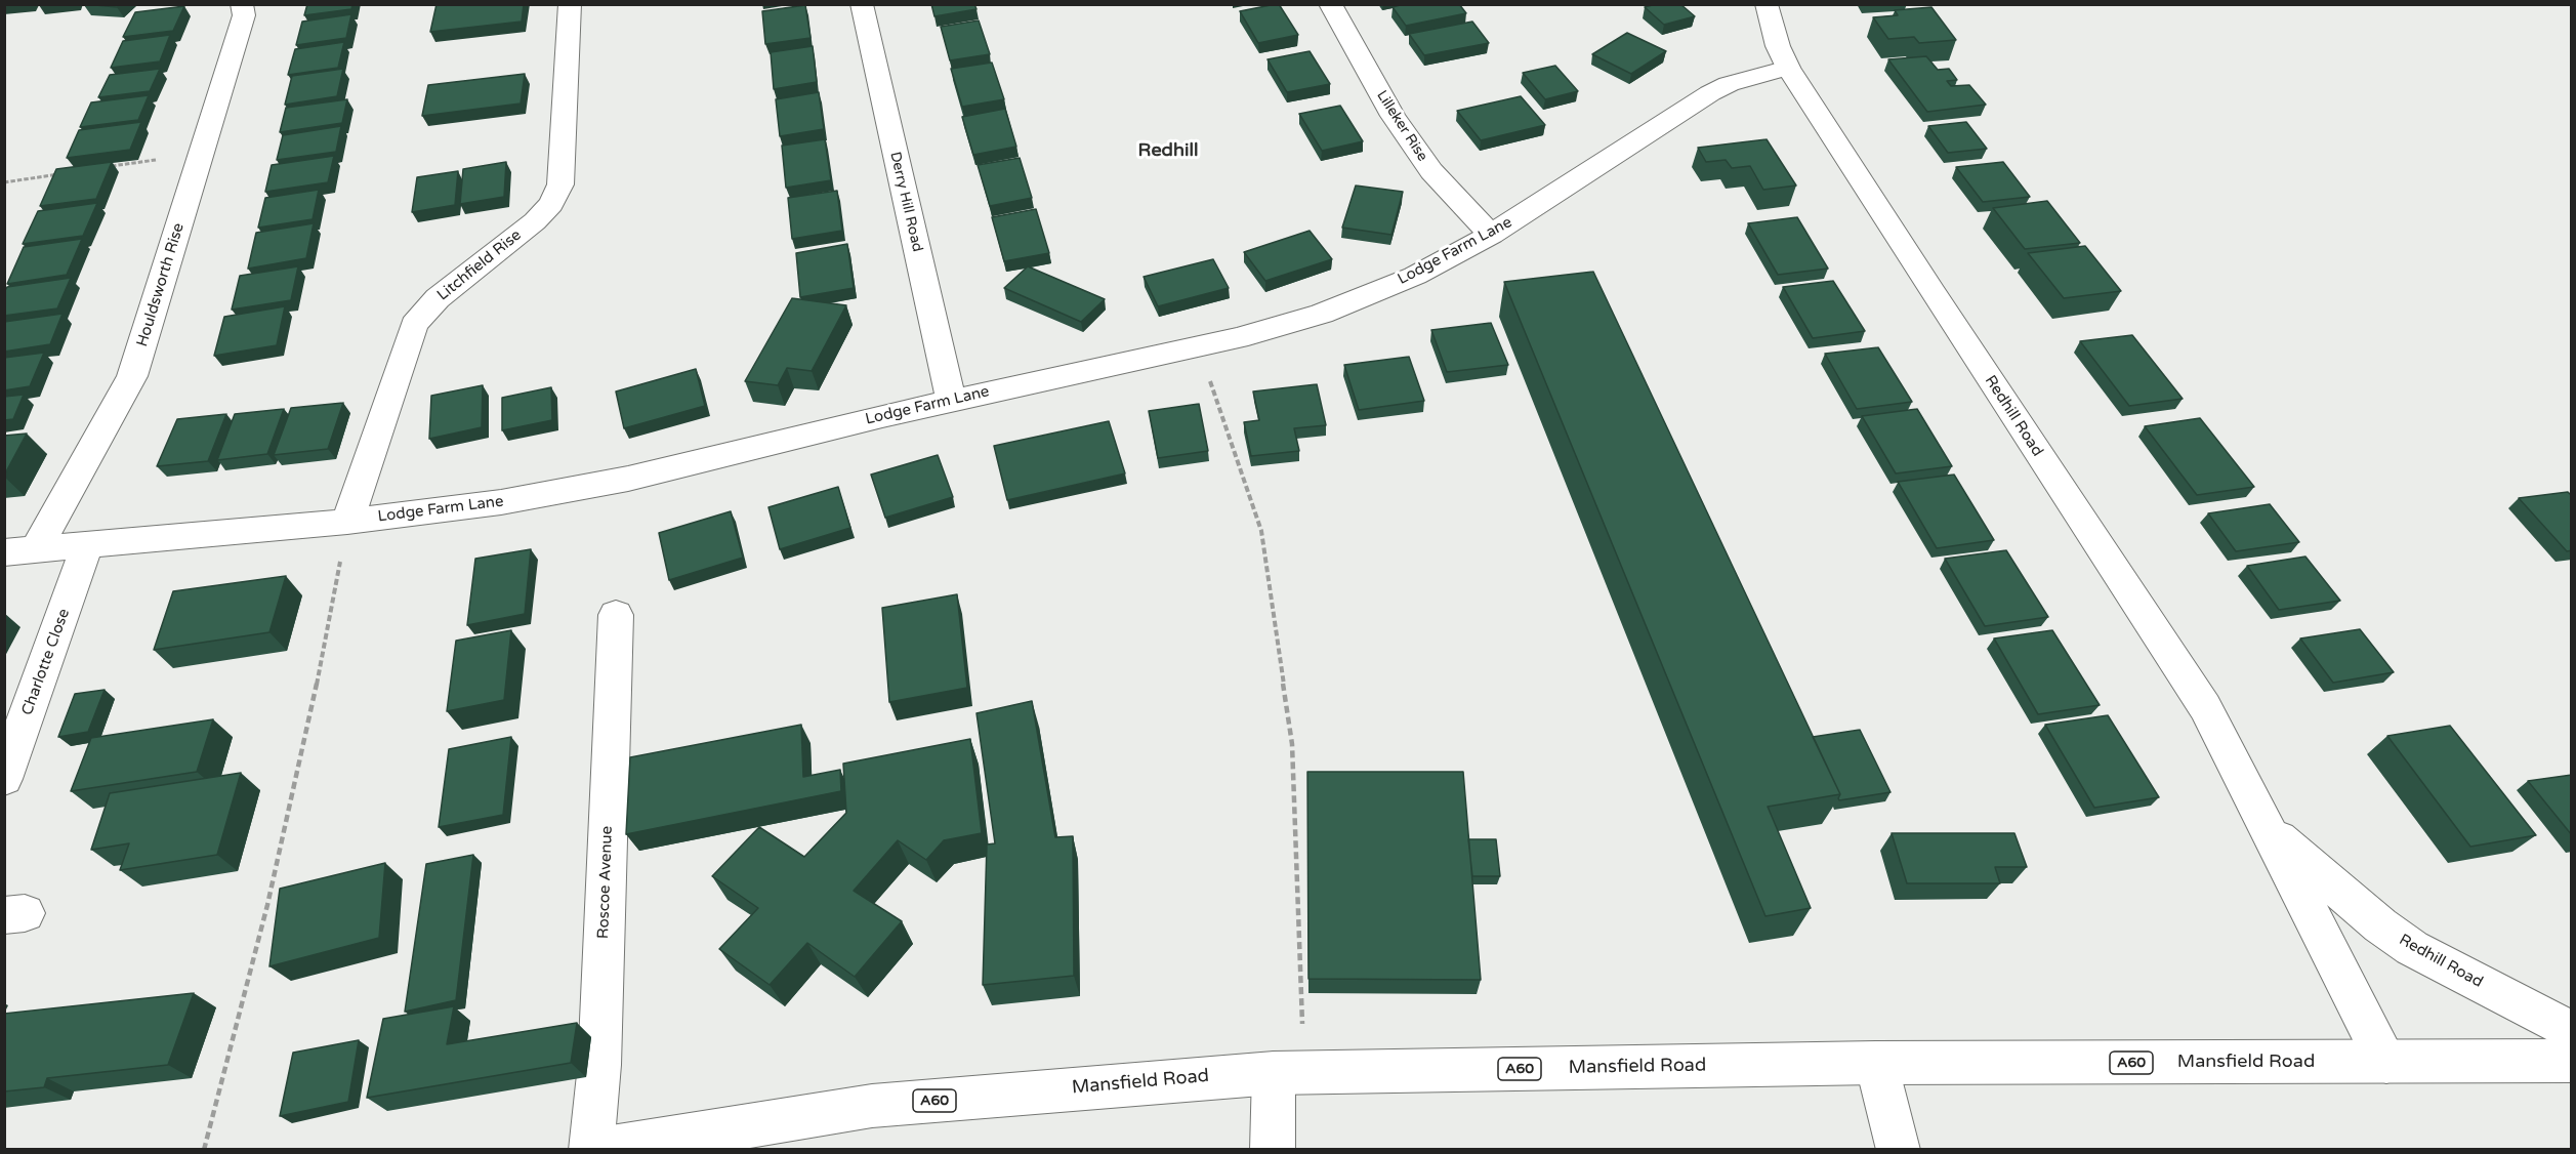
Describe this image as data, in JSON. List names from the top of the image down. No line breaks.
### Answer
{"streets":{"main road":["Lilleker Rise","Derry Hill Road","Lodge Farm Lane","Litchfield Rise","Houldsworth Rise","Redhill Road","Charlotte Close","Roscoe Avenue","Mansfield Road","A60"]},"crossings":[["Lilleker Rise","Lodge Farm Lane"],["Derry Hill Road","Lodge Farm Lane"],["Lodge Farm Lane","Litchfield Rise"],["Lodge Farm Lane","Houldsworth Rise"],["Lodge Farm Lane","Redhill Road"],["Lodge Farm Lane","Charlotte Close"],["Redhill Road","Mansfield Road"]],"districts":["Redhill"]}
